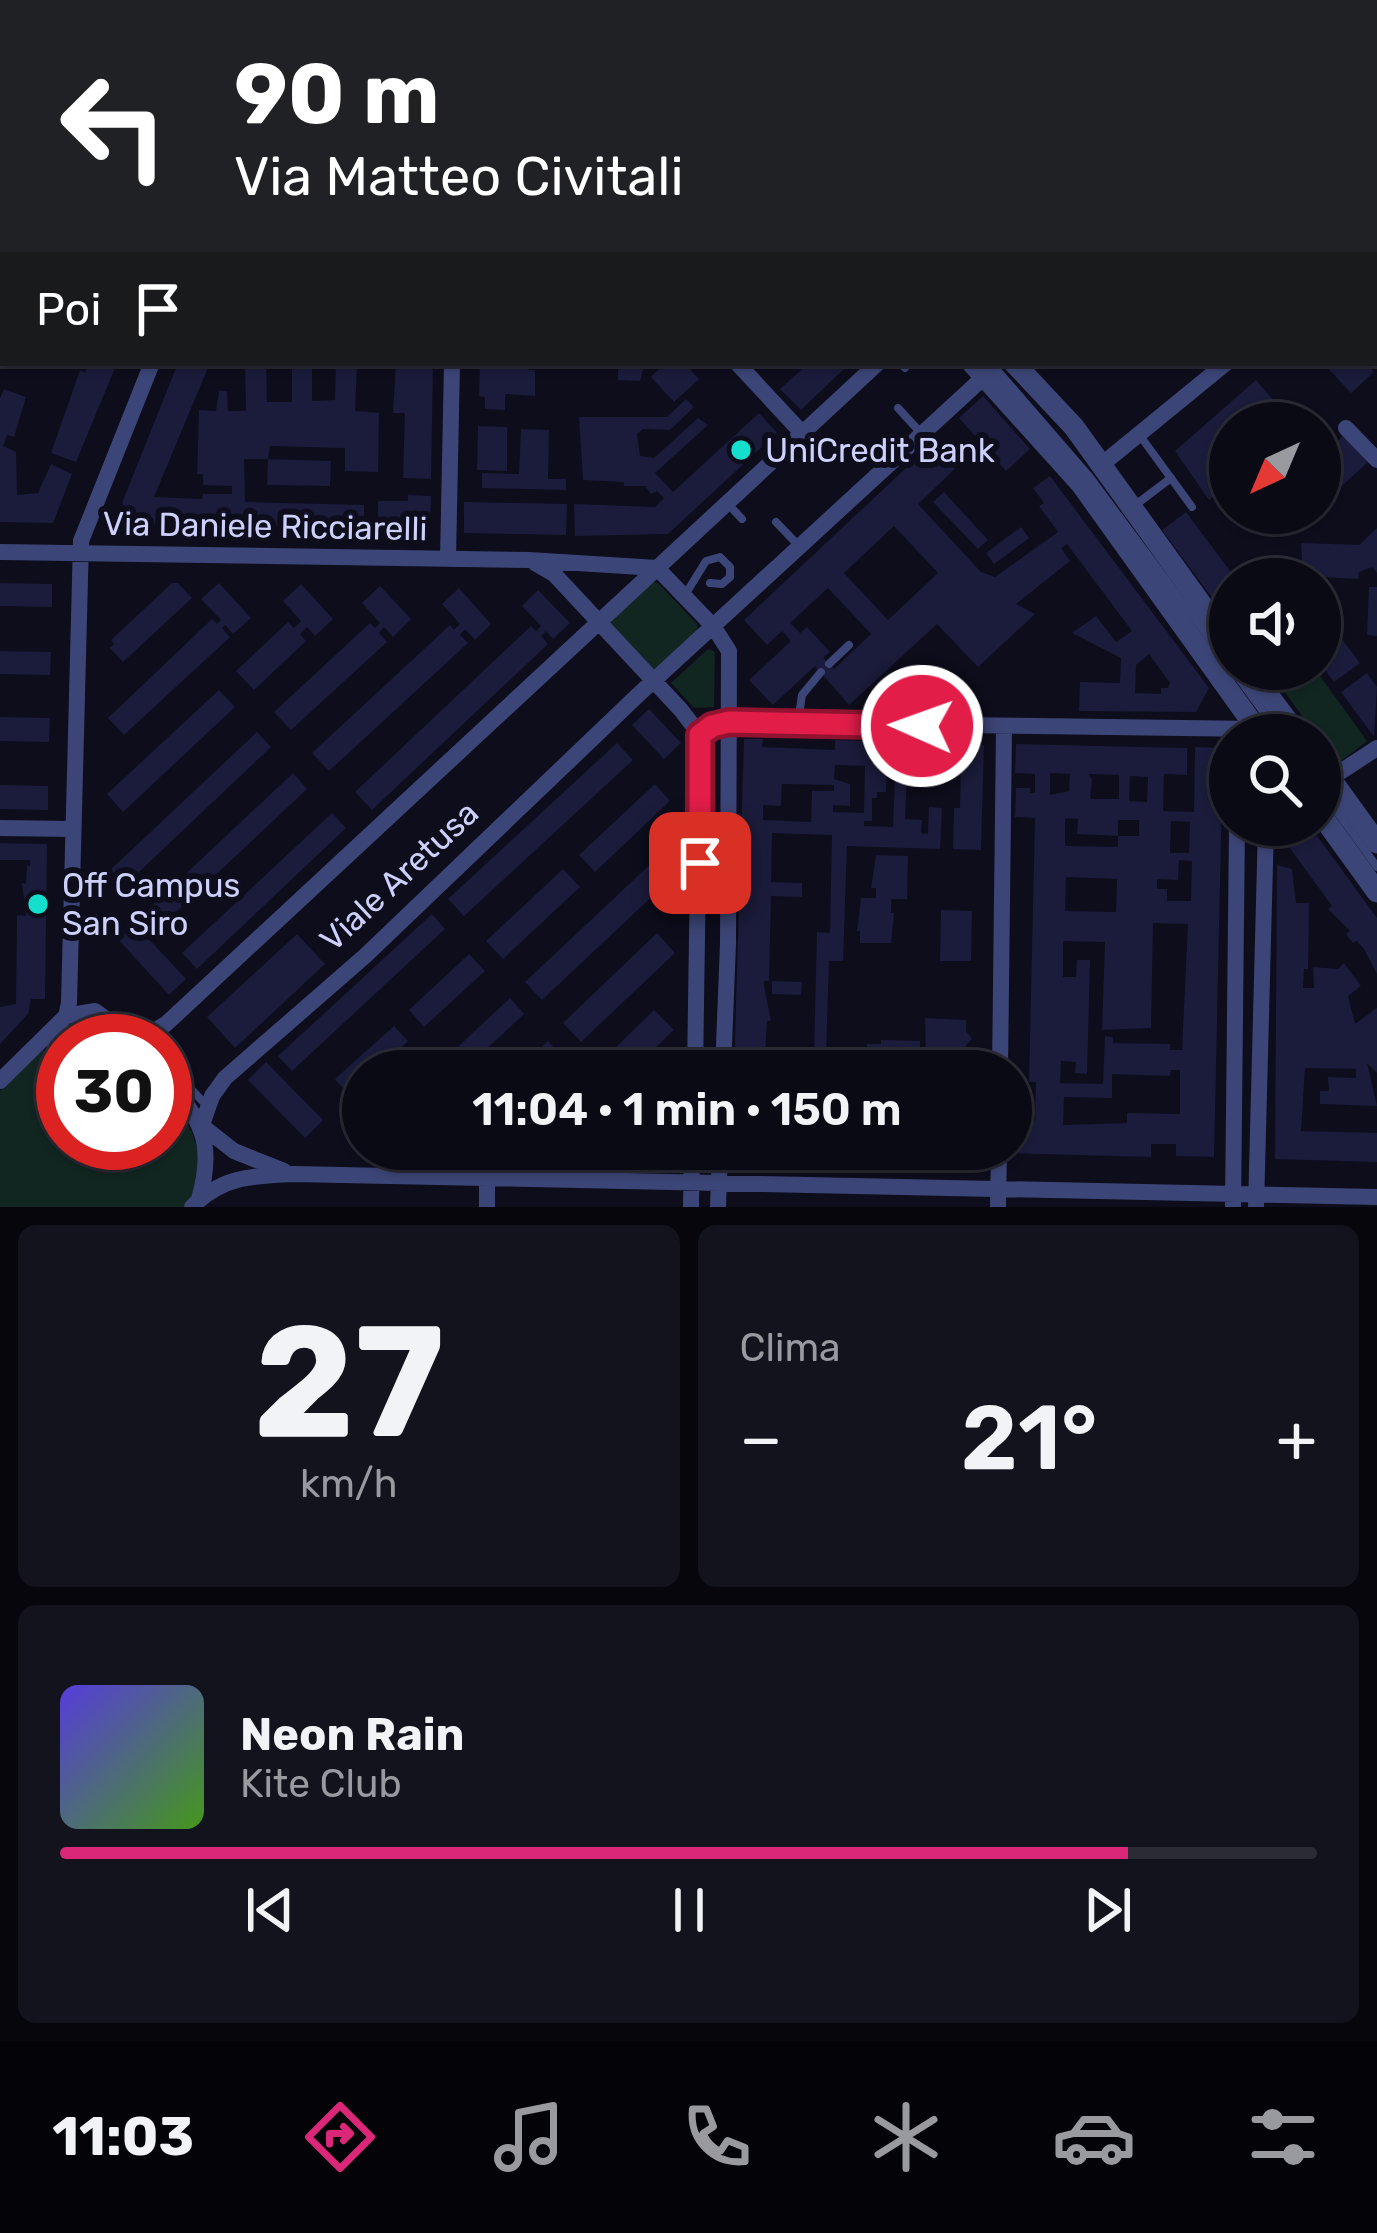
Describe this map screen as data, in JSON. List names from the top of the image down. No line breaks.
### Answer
{"streets":{"street":["Via Daniele Ricciarelli","Viale Aretusa"]},"crossings":[["Via Daniele Ricciarelli","Viale Aretusa"]],"places":["UniCredit Bank","Off Campus San Siro"],"north":"bottom left","page":{"turn":["90 m","Via Matteo Civitali"],"then":"Poi","limit":"30","trip":"11:04 · 1 min · 150 m","tile":[["27","km/h"],"Clima"],"heat":["−","21°","+"],"song":["Neon Rain","Kite Club"],"tabs":"11:03"}}
